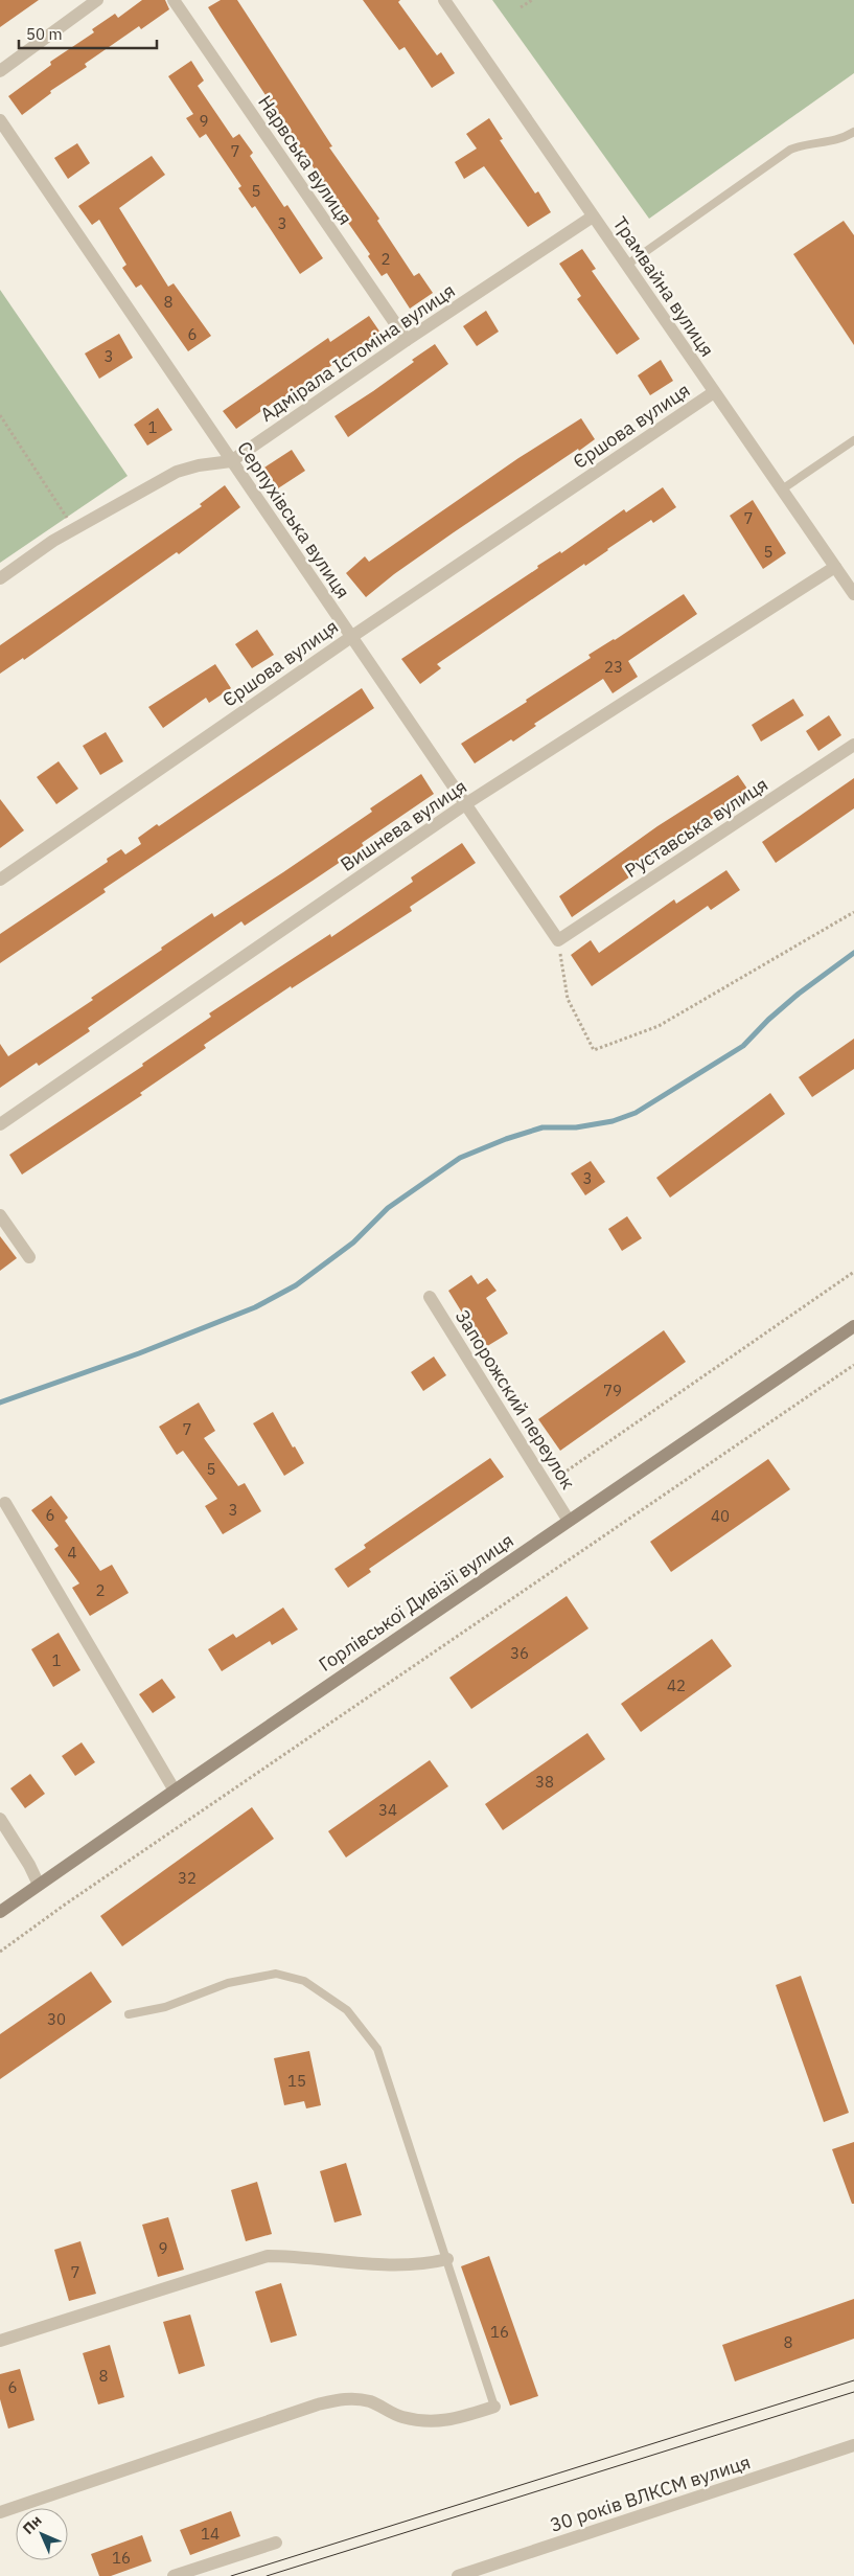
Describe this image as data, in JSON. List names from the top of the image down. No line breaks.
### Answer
{"streets":{"main road":["Горлівської Дивізії вулиця"],"street":["Нарвська вулиця","Трамвайна вулиця","Адмірала Істоміна вулиця","Єршова вулиця","Серпухівська вулиця","Вишнева вулиця","Руставська вулиця","Запорожский переулок","30 років ВЛКСМ вулиця"]},"crossings":[["Нарвська вулиця","Адмірала Істоміна вулиця"],["Трамвайна вулиця","Адмірала Істоміна вулиця"],["Трамвайна вулиця","Єршова вулиця"],["Трамвайна вулиця","Вишнева вулиця"],["Адмірала Істоміна вулиця","Серпухівська вулиця"],["Єршова вулиця","Серпухівська вулиця"],["Серпухівська вулиця","Вишнева вулиця"],["Серпухівська вулиця","Руставська вулиця"],["Запорожский переулок","Горлівської Дивізії вулиця"]],"house_numbers":["9","7","5","3","2","8","6","3","1","7","5","23","3","79","7","5","3","6","40","4","2","36","1","42","38","34","32","30","15","9","7","16","8","8","6","14","16"],"scale_bar":"50 m","north":"top left"}
